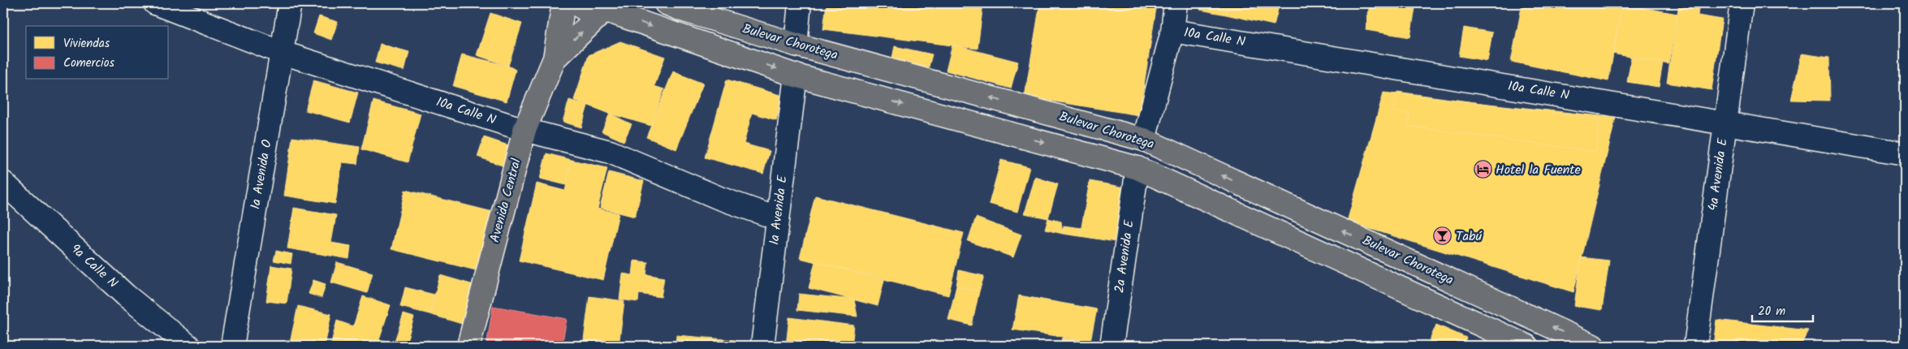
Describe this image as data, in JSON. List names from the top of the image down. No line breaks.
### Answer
{"streets":{"main road":["Bulevar Chorotega","Avenida Central"],"street":["10a Calle N","1a Avenida O","4a Avenida E","1a Avenida E","2a Avenida E","9a Calle N"]},"crossings":[["10a Calle N","1a Avenida O"],["10a Calle N","4a Avenida E"],["10a Calle N","Avenida Central"],["10a Calle N","1a Avenida E"],["Bulevar Chorotega","Avenida Central"],["Bulevar Chorotega","1a Avenida E"],["Bulevar Chorotega","2a Avenida E"]],"places":{"hotel":["Hotel la Fuente"],"bar":["Tabú"]},"legend":["Viviendas","Comercios"],"scale_bar":"20 m"}
